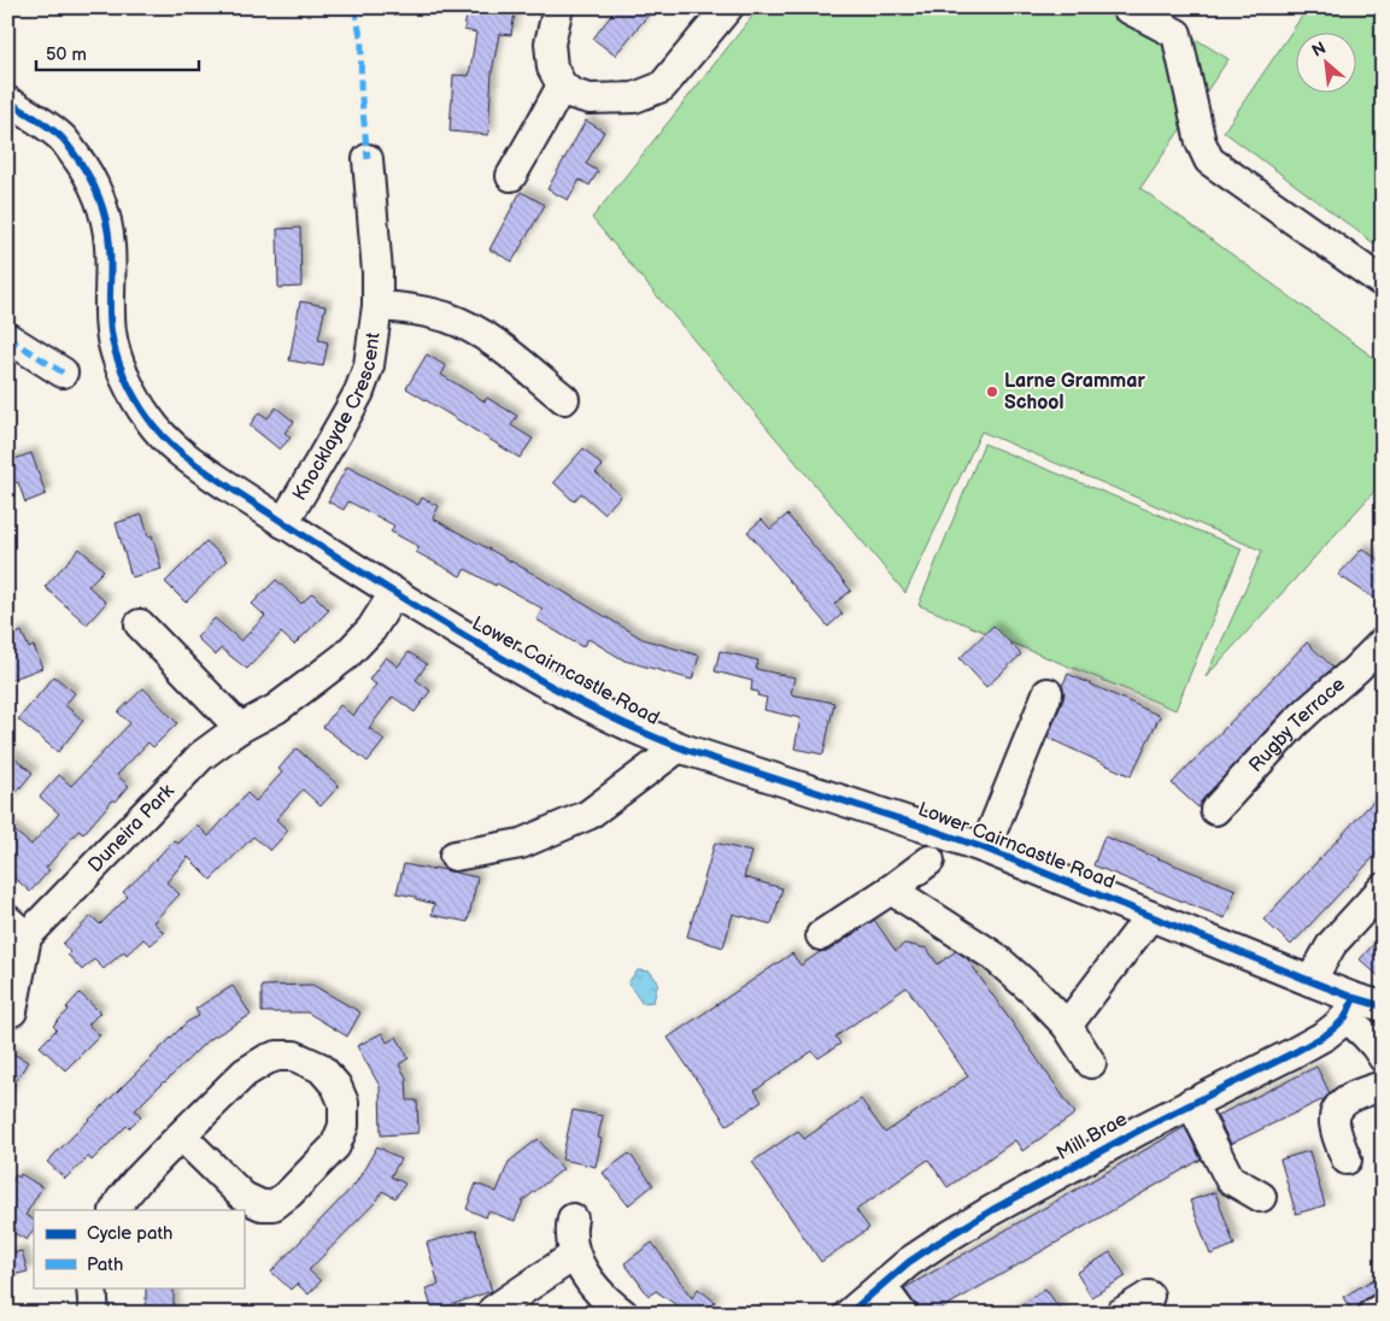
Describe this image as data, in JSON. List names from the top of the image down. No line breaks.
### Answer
{"streets":{"street":["Knocklayde Crescent","Lower Cairncastle Road","Rugby Terrace","Duneira Park","Mill Brae"]},"crossings":[["Knocklayde Crescent","Lower Cairncastle Road"],["Lower Cairncastle Road","Duneira Park"],["Lower Cairncastle Road","Mill Brae"]],"places":["Larne Grammar School"],"legend":["Cycle path","Path"],"scale_bar":"50 m","north":"top left"}
